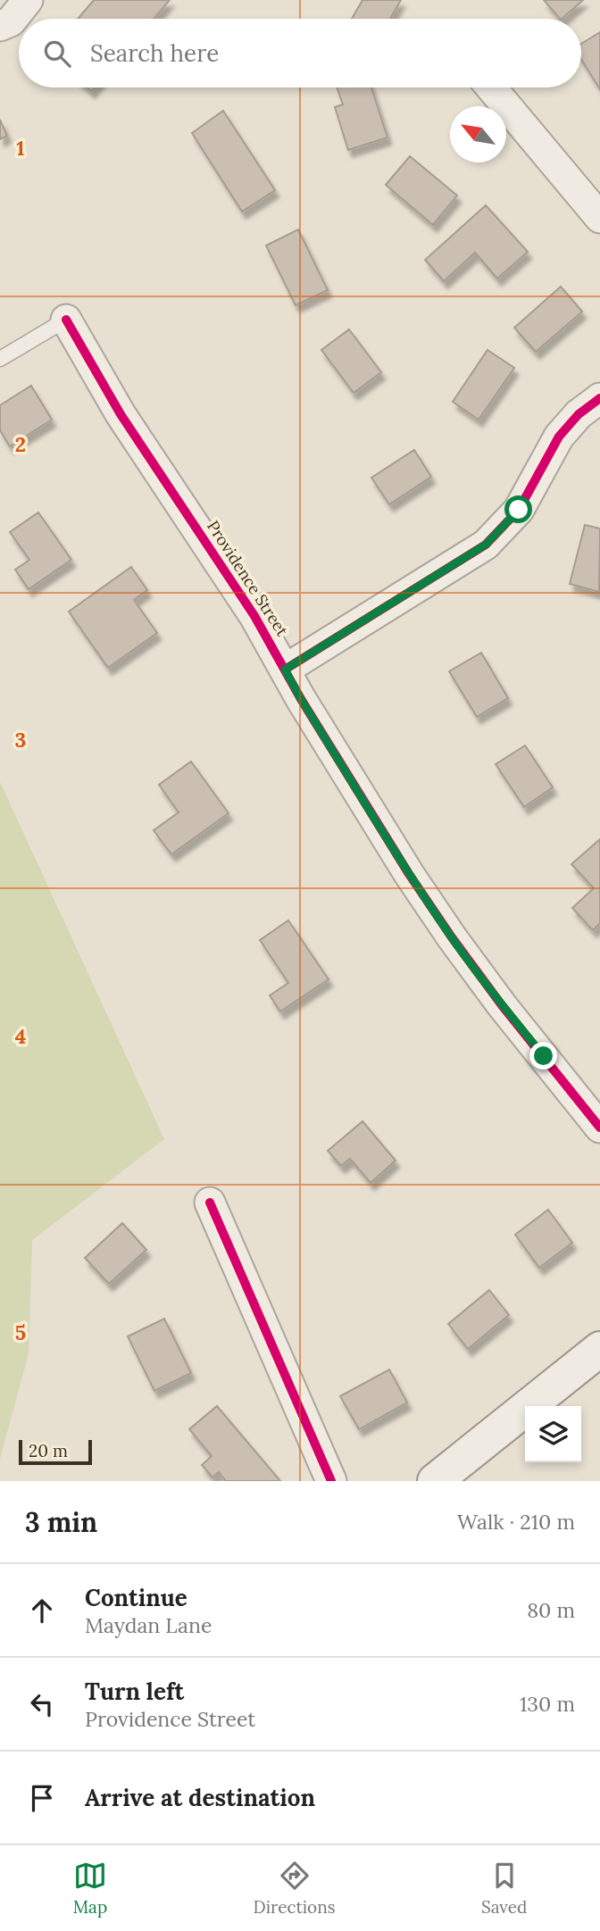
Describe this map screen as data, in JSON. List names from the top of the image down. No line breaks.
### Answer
{"streets":{"street":["Providence Street"]},"scale_bar":"20 m","north":"top left","page":{"search":"Search here","scale":"20 m","heading":["3 min","Walk · 210 m"],"list":[["Continue","Maydan Lane","80 m"],["Turn left","Providence Street","130 m"],"Arrive at destination"],"nav":["Map","Directions","Saved"]},"grid":{"rows":["1","2","3","4","5"]}}
